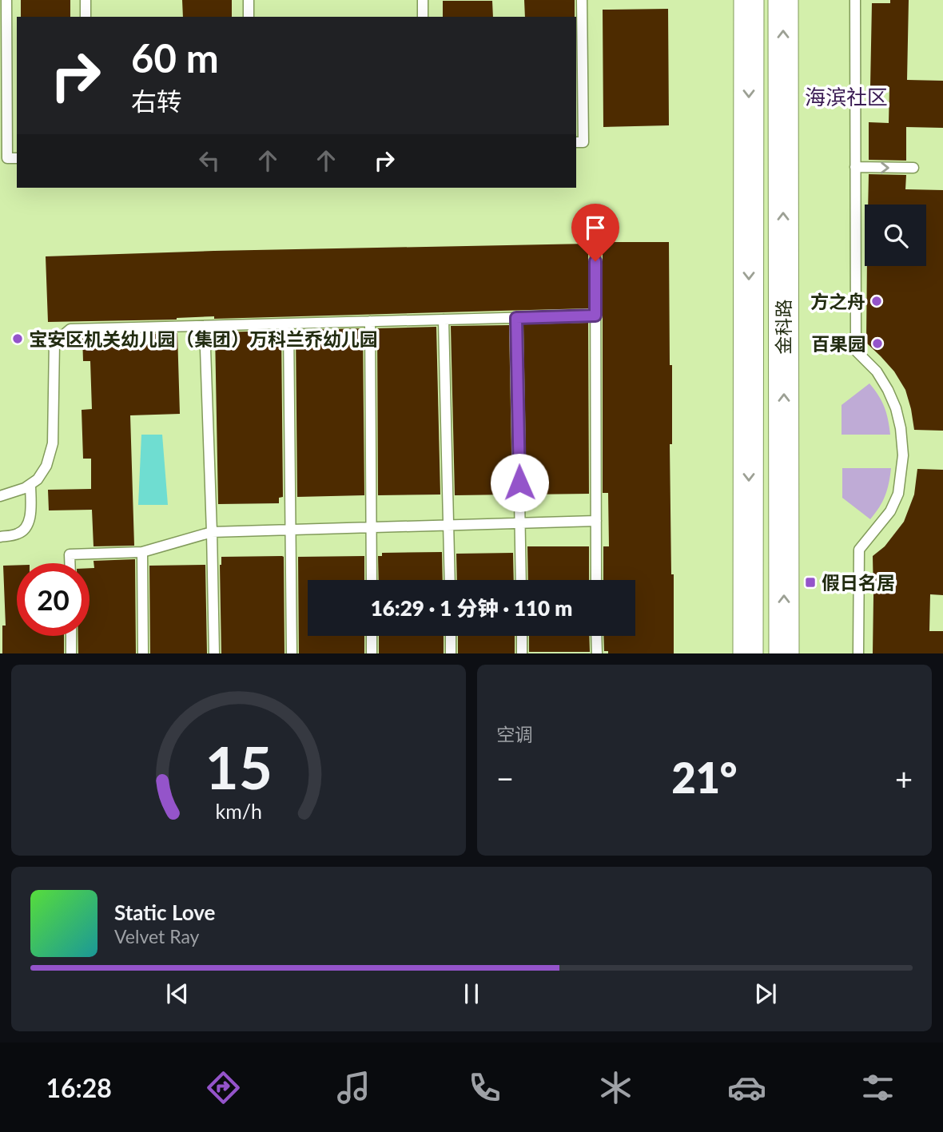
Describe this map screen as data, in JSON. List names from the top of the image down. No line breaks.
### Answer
{"streets":{"main road":["金科路"]},"districts":["海滨社区"],"places":{"other":["方之舟","宝安区机关幼儿园（集团）万科兰乔幼儿园","百果园"],"transit":["假日名居"]},"page":{"turn":["60 m","右转"],"limit":"20","trip":"16:29 · 1 分钟 · 110 m","tile":"空调","heat":["−","21°","+"],"song":["Static Love","Velvet Ray"],"tabs":"16:28","gauge":["15","km/h"]}}
